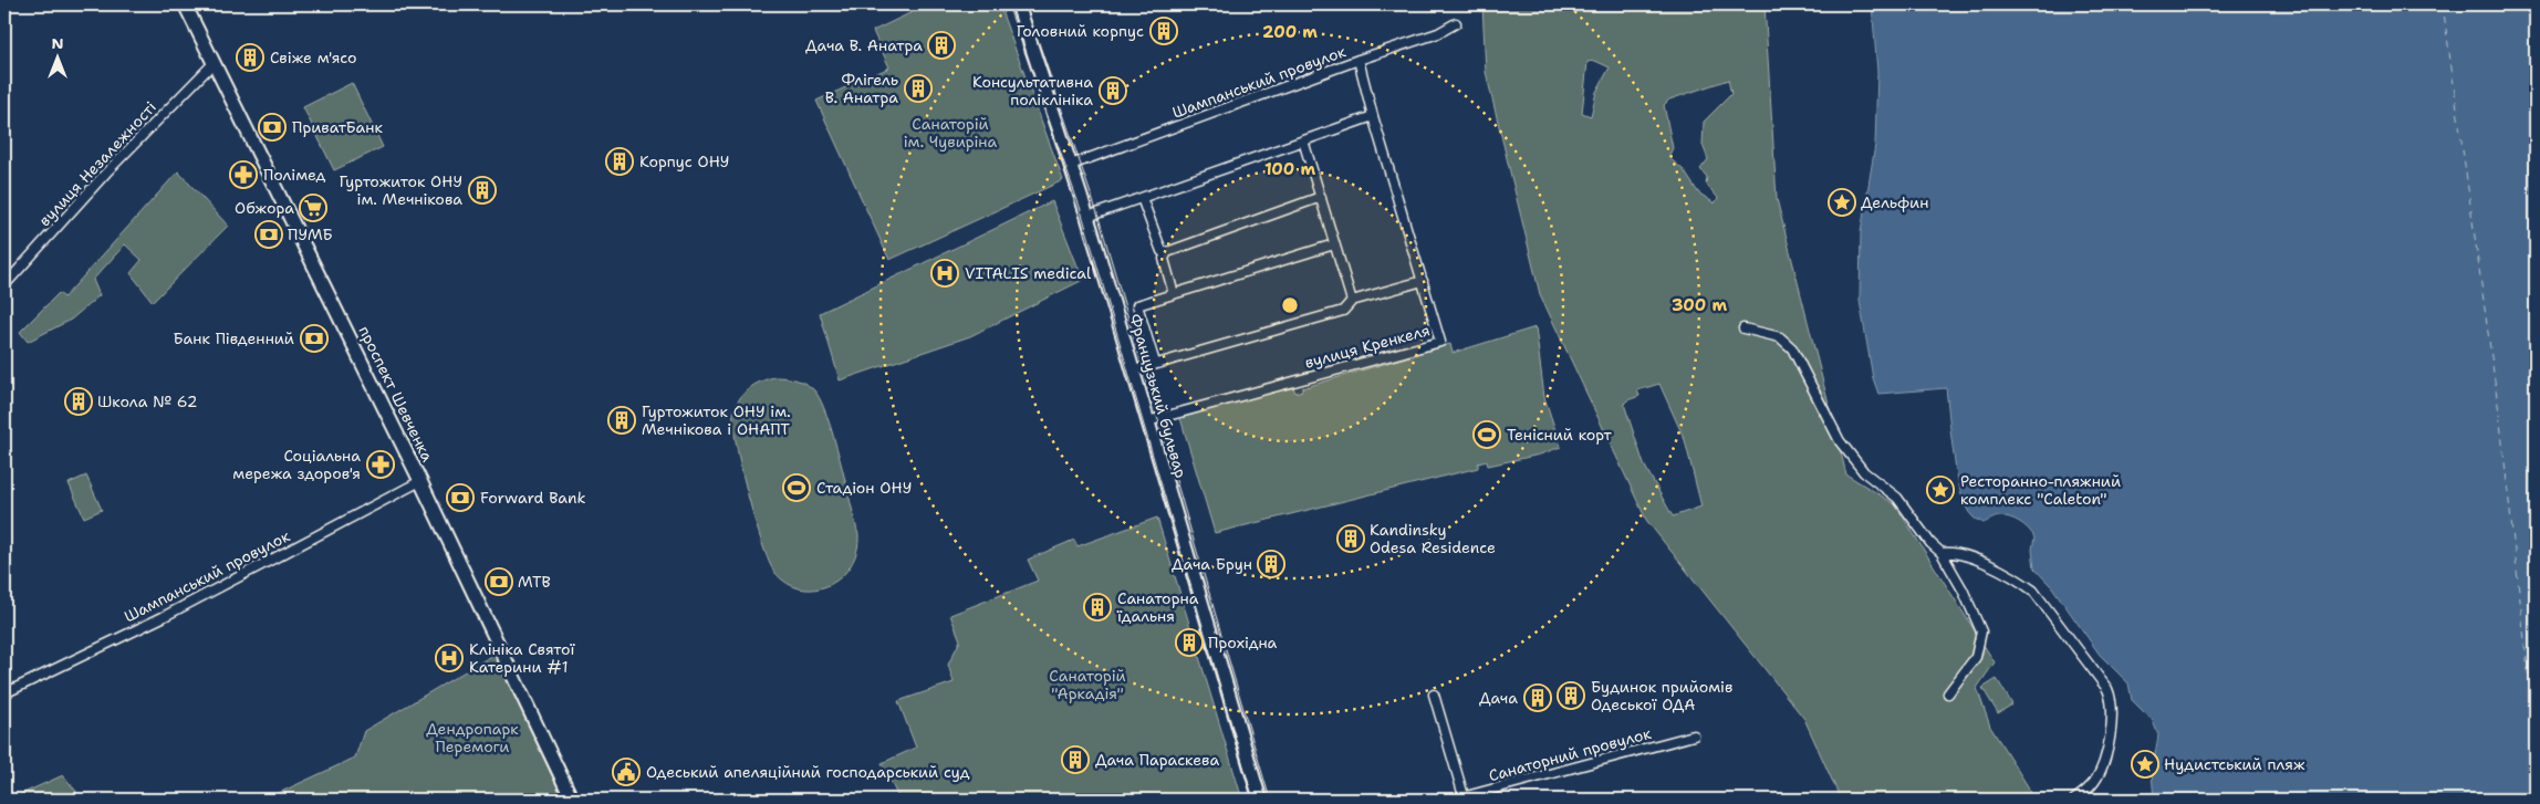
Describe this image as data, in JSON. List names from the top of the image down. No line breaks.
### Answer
{"streets":{"main road":["проспект Шевченка","Французький бульвар"],"street":["Шампанський провулок","вулиця Незалежності","вулиця Кренкеля","Санаторний провулок"]},"crossings":[["Шампанський провулок","вулиця Кренкеля"],["Шампанський провулок","проспект Шевченка"],["Шампанський провулок","Французький бульвар"],["вулиця Незалежності","проспект Шевченка"],["вулиця Кренкеля","Французький бульвар"]],"parks":["Санаторій ім. Чувиріна","Санаторій \"Аркадія\"","Дендропарк Перемоги"],"places":{"building":["Головний корпус","Дача В. Анатра","Свіже м'ясо","Флігель В. Анатра","Консультативна поліклініка","Корпус ОНУ","Гуртожиток ОНУ ім. Мечнікова","Школа № 62","Гуртожиток ОНУ ім. Мечнікова і ОНАПТ","Kandinsky Odesa Residence","Дача Брун","Санаторна їдальня","Прохідна","Будинок прийомів Одеської ОДА","Дача","Дача Параскева"],"bank":["ПриватБанк","ПУМБ","Банк Південний","Forward Bank","МТВ"],"pharmacy":["Полімед","Соціальна мережа здоров'я"],"place":["Дельфин","Ресторанно-пляжний комплекс \"Caleton\"","Нудистський пляж"],"supermarket":["Обжора"],"hospital":["VITALIS medical","Клініка Святої Катерини #1"],"sports":["Тенісний корт","Стадіон ОНУ"],"public building":["Одеський апеляційний господарський суд"]},"north":"top","rings":["200 m","100 m","300 m"]}
